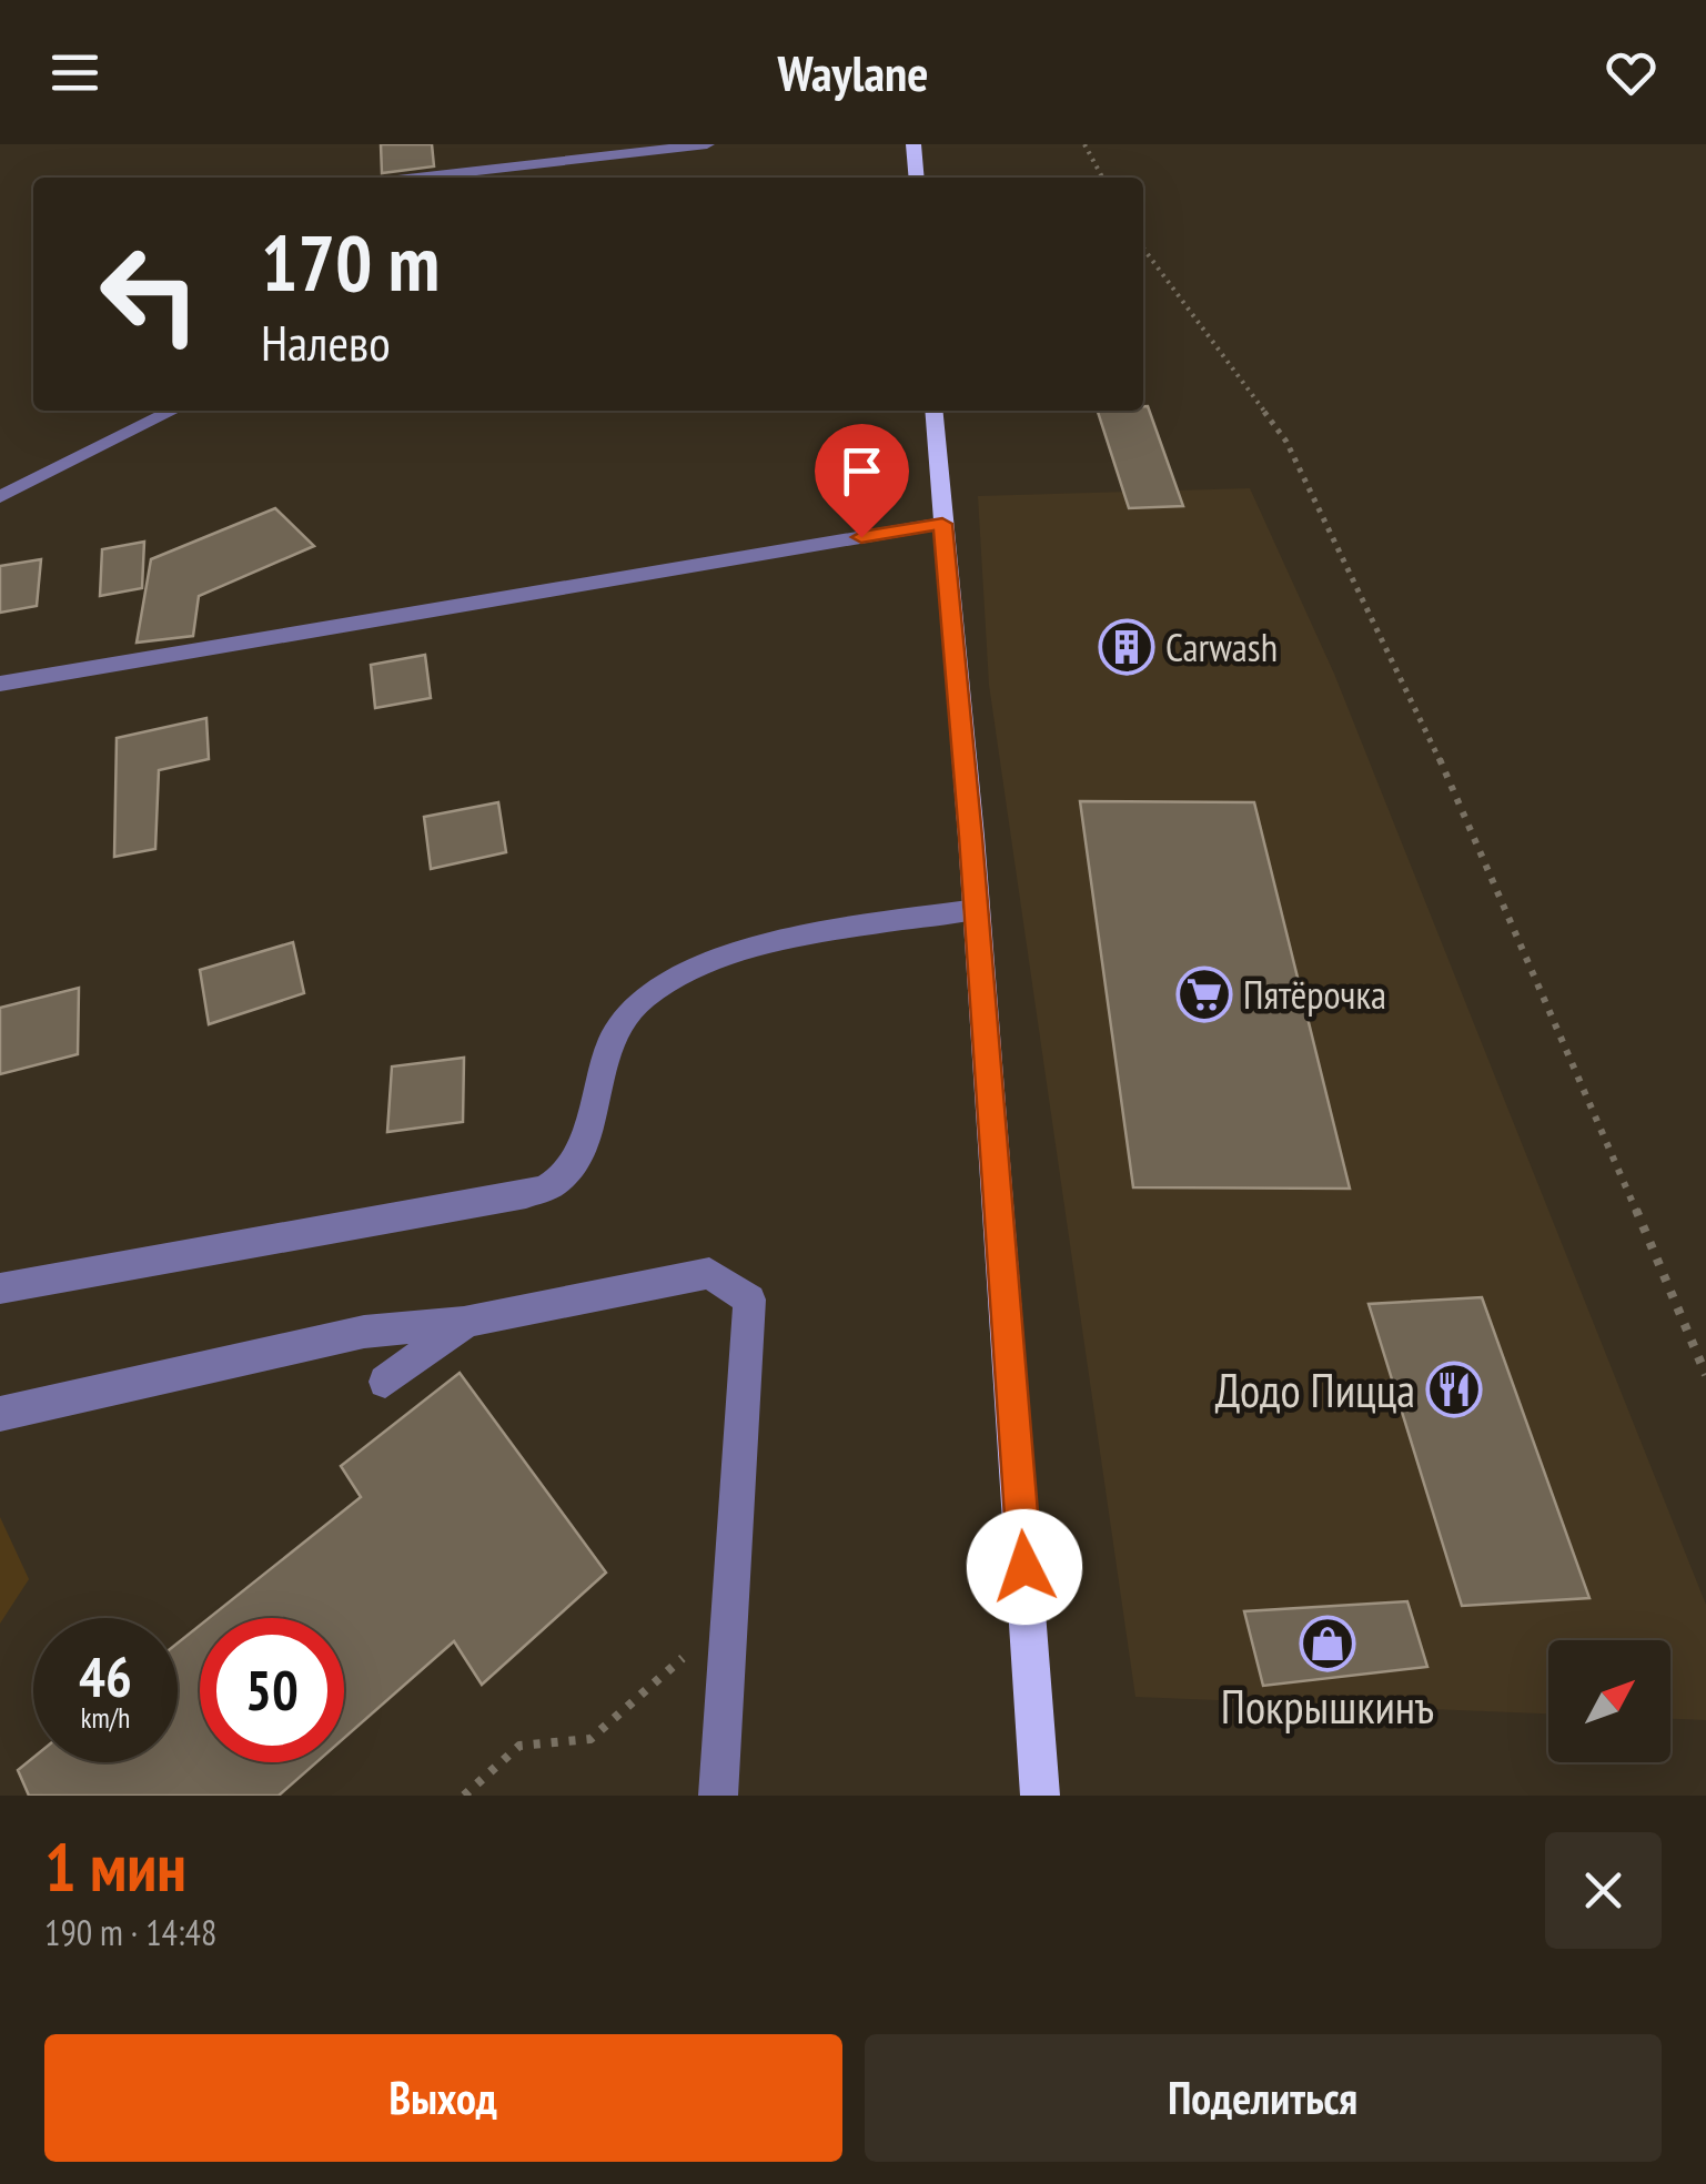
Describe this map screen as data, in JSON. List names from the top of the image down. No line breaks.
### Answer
{"places":{"building":["Carwash"],"supermarket":["Пятёрочка"],"restaurant":["Додо Пицца"],"shop":["Покрышкинъ"]},"north":"top right","page":{"header":"Waylane","turn":["170 m","Налево"],"speed":"46 km/h","limit":"50","heading":["1 мин","190 m · 14:48"],"buttons":["Выход","Поделиться"]}}
